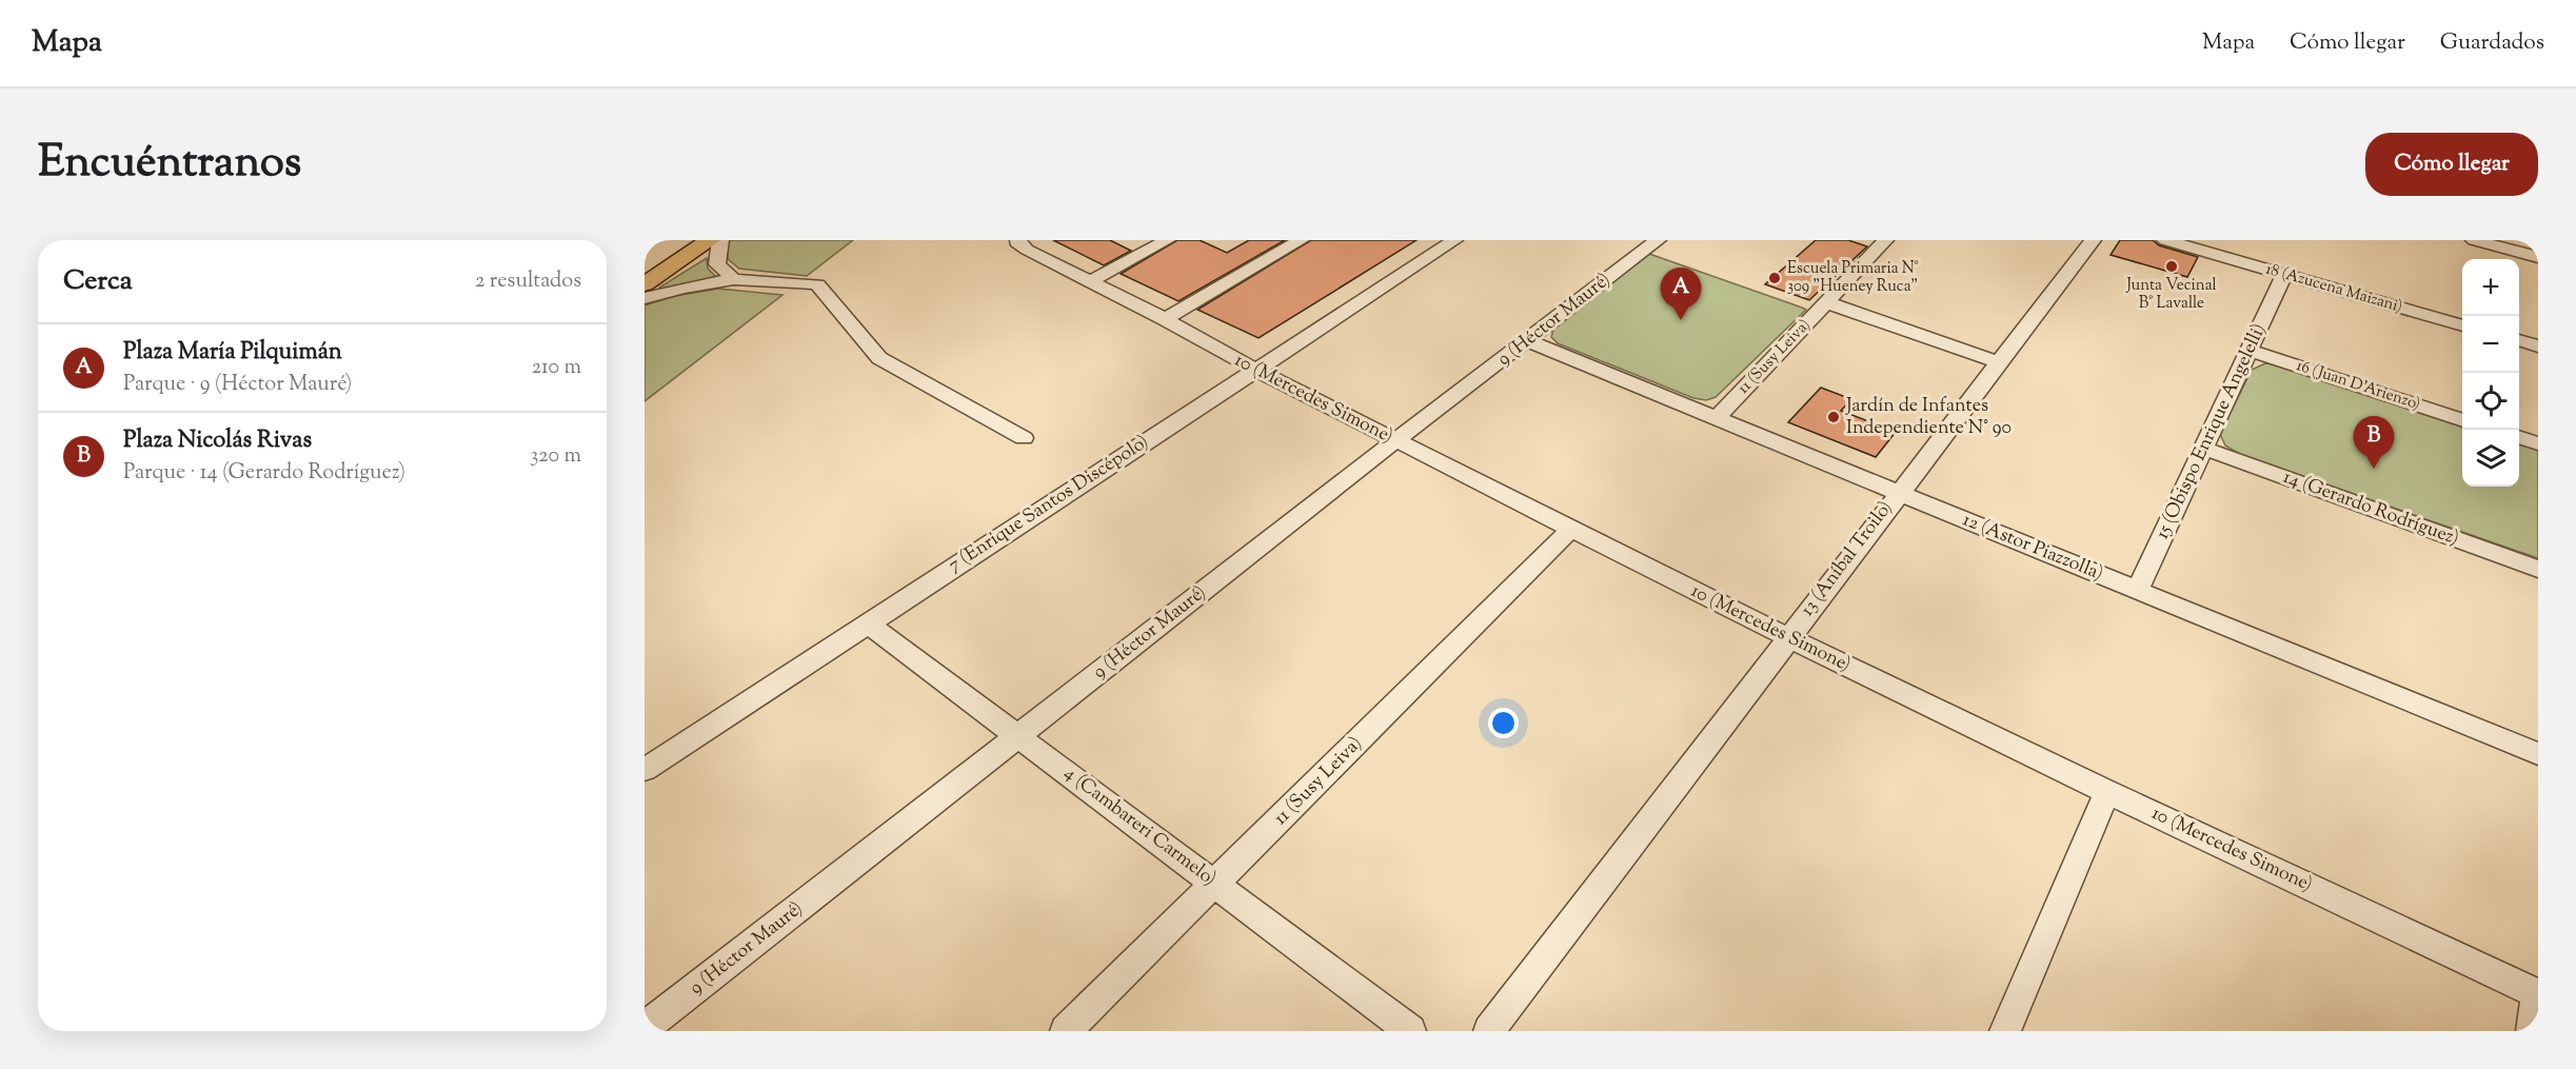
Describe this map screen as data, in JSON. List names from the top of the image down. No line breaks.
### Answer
{"streets":{"street":["18 (Azucena Maizani)","9 (Héctor Mauré)","11 (Susy Leiva)","16 (Juan D'Arienzo)","10 (Mercedes Simone)","15 (Obispo Enrique Angelelli)","7 (Enrique Santos Discépolo)","14 (Gerardo Rodríguez)","12 (Astor Piazzolla)","13 (Aníbal Troilo)","4 (Cambareri Carmelo)"]},"crossings":[["18 (Azucena Maizani)","15 (Obispo Enrique Angelelli)"],["9 (Héctor Mauré)","10 (Mercedes Simone)"],["9 (Héctor Mauré)","12 (Astor Piazzolla)"],["9 (Héctor Mauré)","4 (Cambareri Carmelo)"],["11 (Susy Leiva)","10 (Mercedes Simone)"],["11 (Susy Leiva)","12 (Astor Piazzolla)"],["11 (Susy Leiva)","4 (Cambareri Carmelo)"],["16 (Juan D'Arienzo)","15 (Obispo Enrique Angelelli)"],["10 (Mercedes Simone)","7 (Enrique Santos Discépolo)"],["10 (Mercedes Simone)","13 (Aníbal Troilo)"],["15 (Obispo Enrique Angelelli)","14 (Gerardo Rodríguez)"],["15 (Obispo Enrique Angelelli)","12 (Astor Piazzolla)"],["7 (Enrique Santos Discépolo)","4 (Cambareri Carmelo)"],["12 (Astor Piazzolla)","13 (Aníbal Troilo)"]],"places":["Junta Vecinal B° Lavalle","Escuela Primaria N° 309 \"Hueney Ruca\"","Jardín de Infantes Independiente N° 90"],"page":{"header":"Mapa","nav":["Mapa","Cómo llegar","Guardados"],"title":"Encuéntranos","buttons":"Cómo llegar","heading":["Cerca","2 resultados"],"map_buttons":["+","−"],"pins":["A","B"],"list":[{"mark":"A","name":"Plaza María Pilquimán","note":"Parque · 9 (Héctor Mauré)","value":"210 m"},{"mark":"B","name":"Plaza Nicolás Rivas","note":"Parque · 14 (Gerardo Rodríguez)","value":"320 m"}]}}
